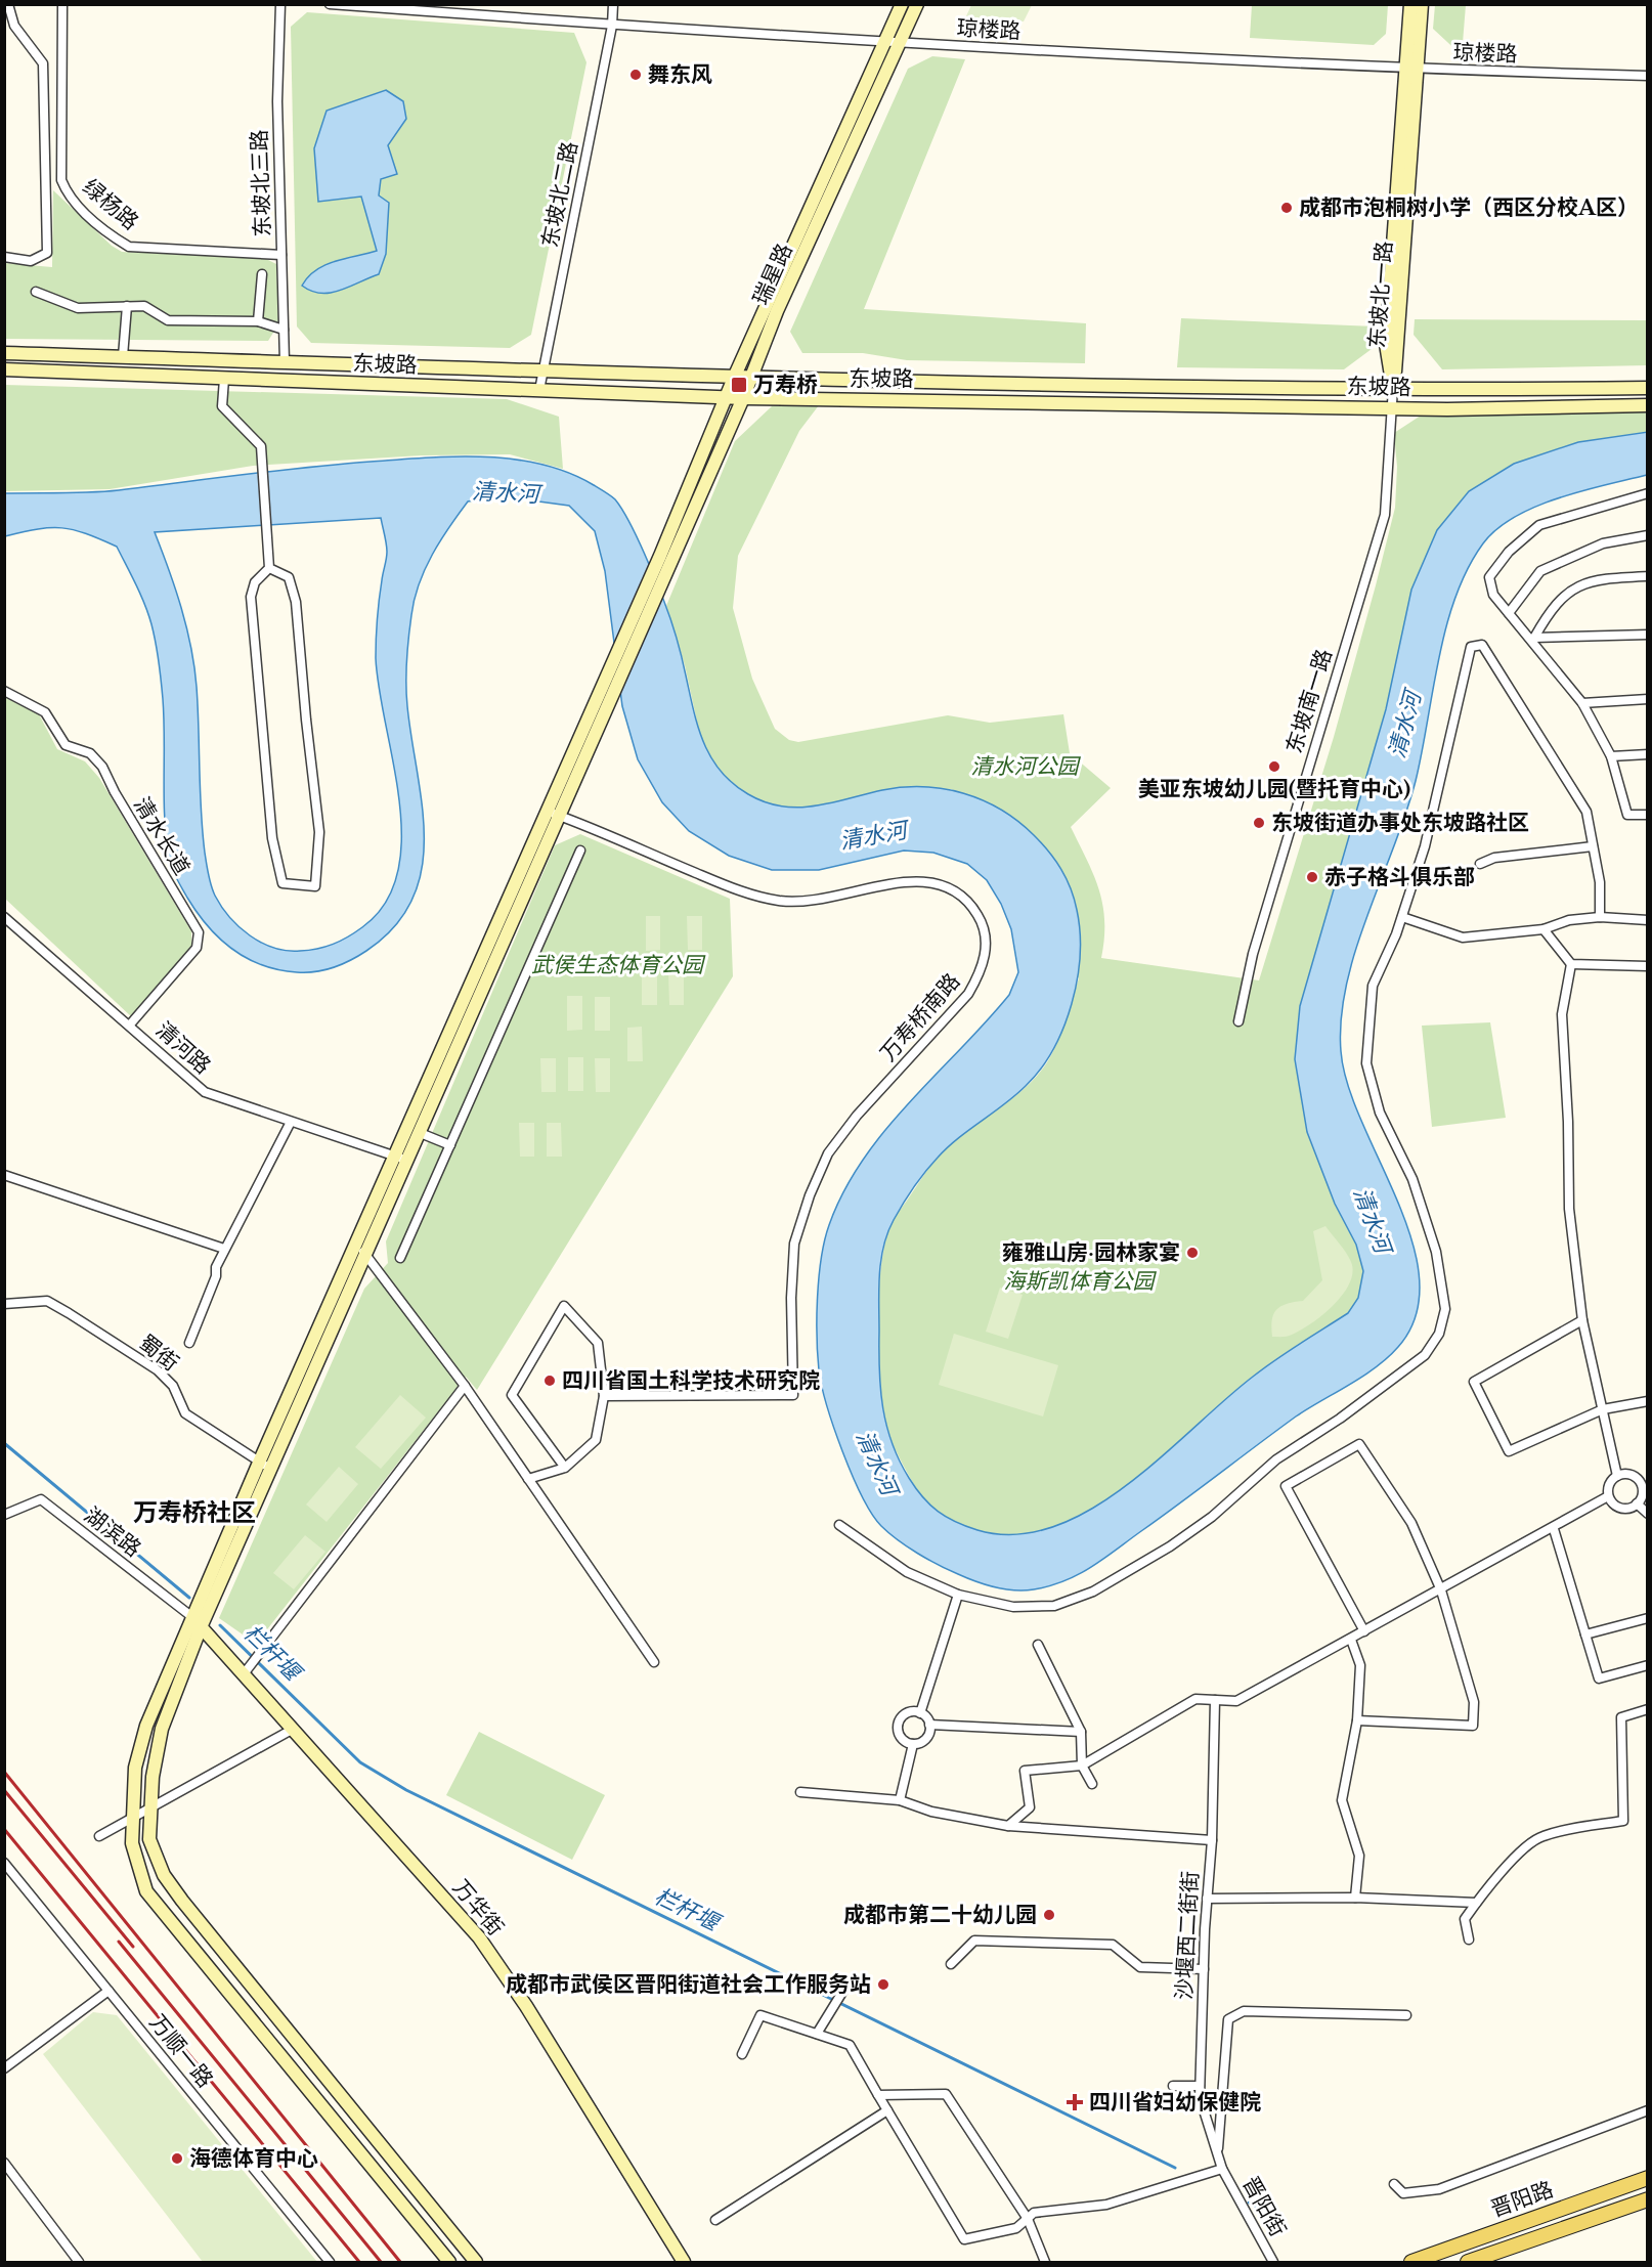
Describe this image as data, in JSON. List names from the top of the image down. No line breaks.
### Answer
{"streets":{"main road":["晋阳路"],"street":["琼楼路","东坡北三路","东坡北二路","绿杨路","瑞星路","东坡北一路","东坡路","东坡南一路","清水长道","万寿桥南路","清河路","蜀街","湖滨路","万华街","沙堰西二街街","万顺一路","晋阳街"]},"crossings":[["琼楼路","东坡北二路"],["琼楼路","瑞星路"],["琼楼路","东坡北一路"],["东坡北三路","绿杨路"],["东坡北三路","东坡路"],["东坡北二路","东坡路"],["瑞星路","东坡路"],["东坡北一路","东坡路"],["东坡北一路","东坡南一路"],["东坡路","东坡南一路"],["清水长道","清河路"],["湖滨路","万华街"],["沙堰西二街街","晋阳街"]],"districts":["万寿桥社区"],"water":["清水河","栏杆堰"],"parks":["清水河公园","武侯生态体育公园","海斯凯体育公园"],"places":{"other":["舞东风","成都市泡桐树小学（西区分校A区）","美亚东坡幼儿园(暨托育中心)","东坡街道办事处东坡路社区","赤子格斗俱乐部","雍雅山房·园林家宴","四川省国土科学技术研究院","成都市第二十幼儿园","成都市武侯区晋阳街道社会工作服务站","海德体育中心"],"transit":["万寿桥"],"health":["四川省妇幼保健院"]}}
